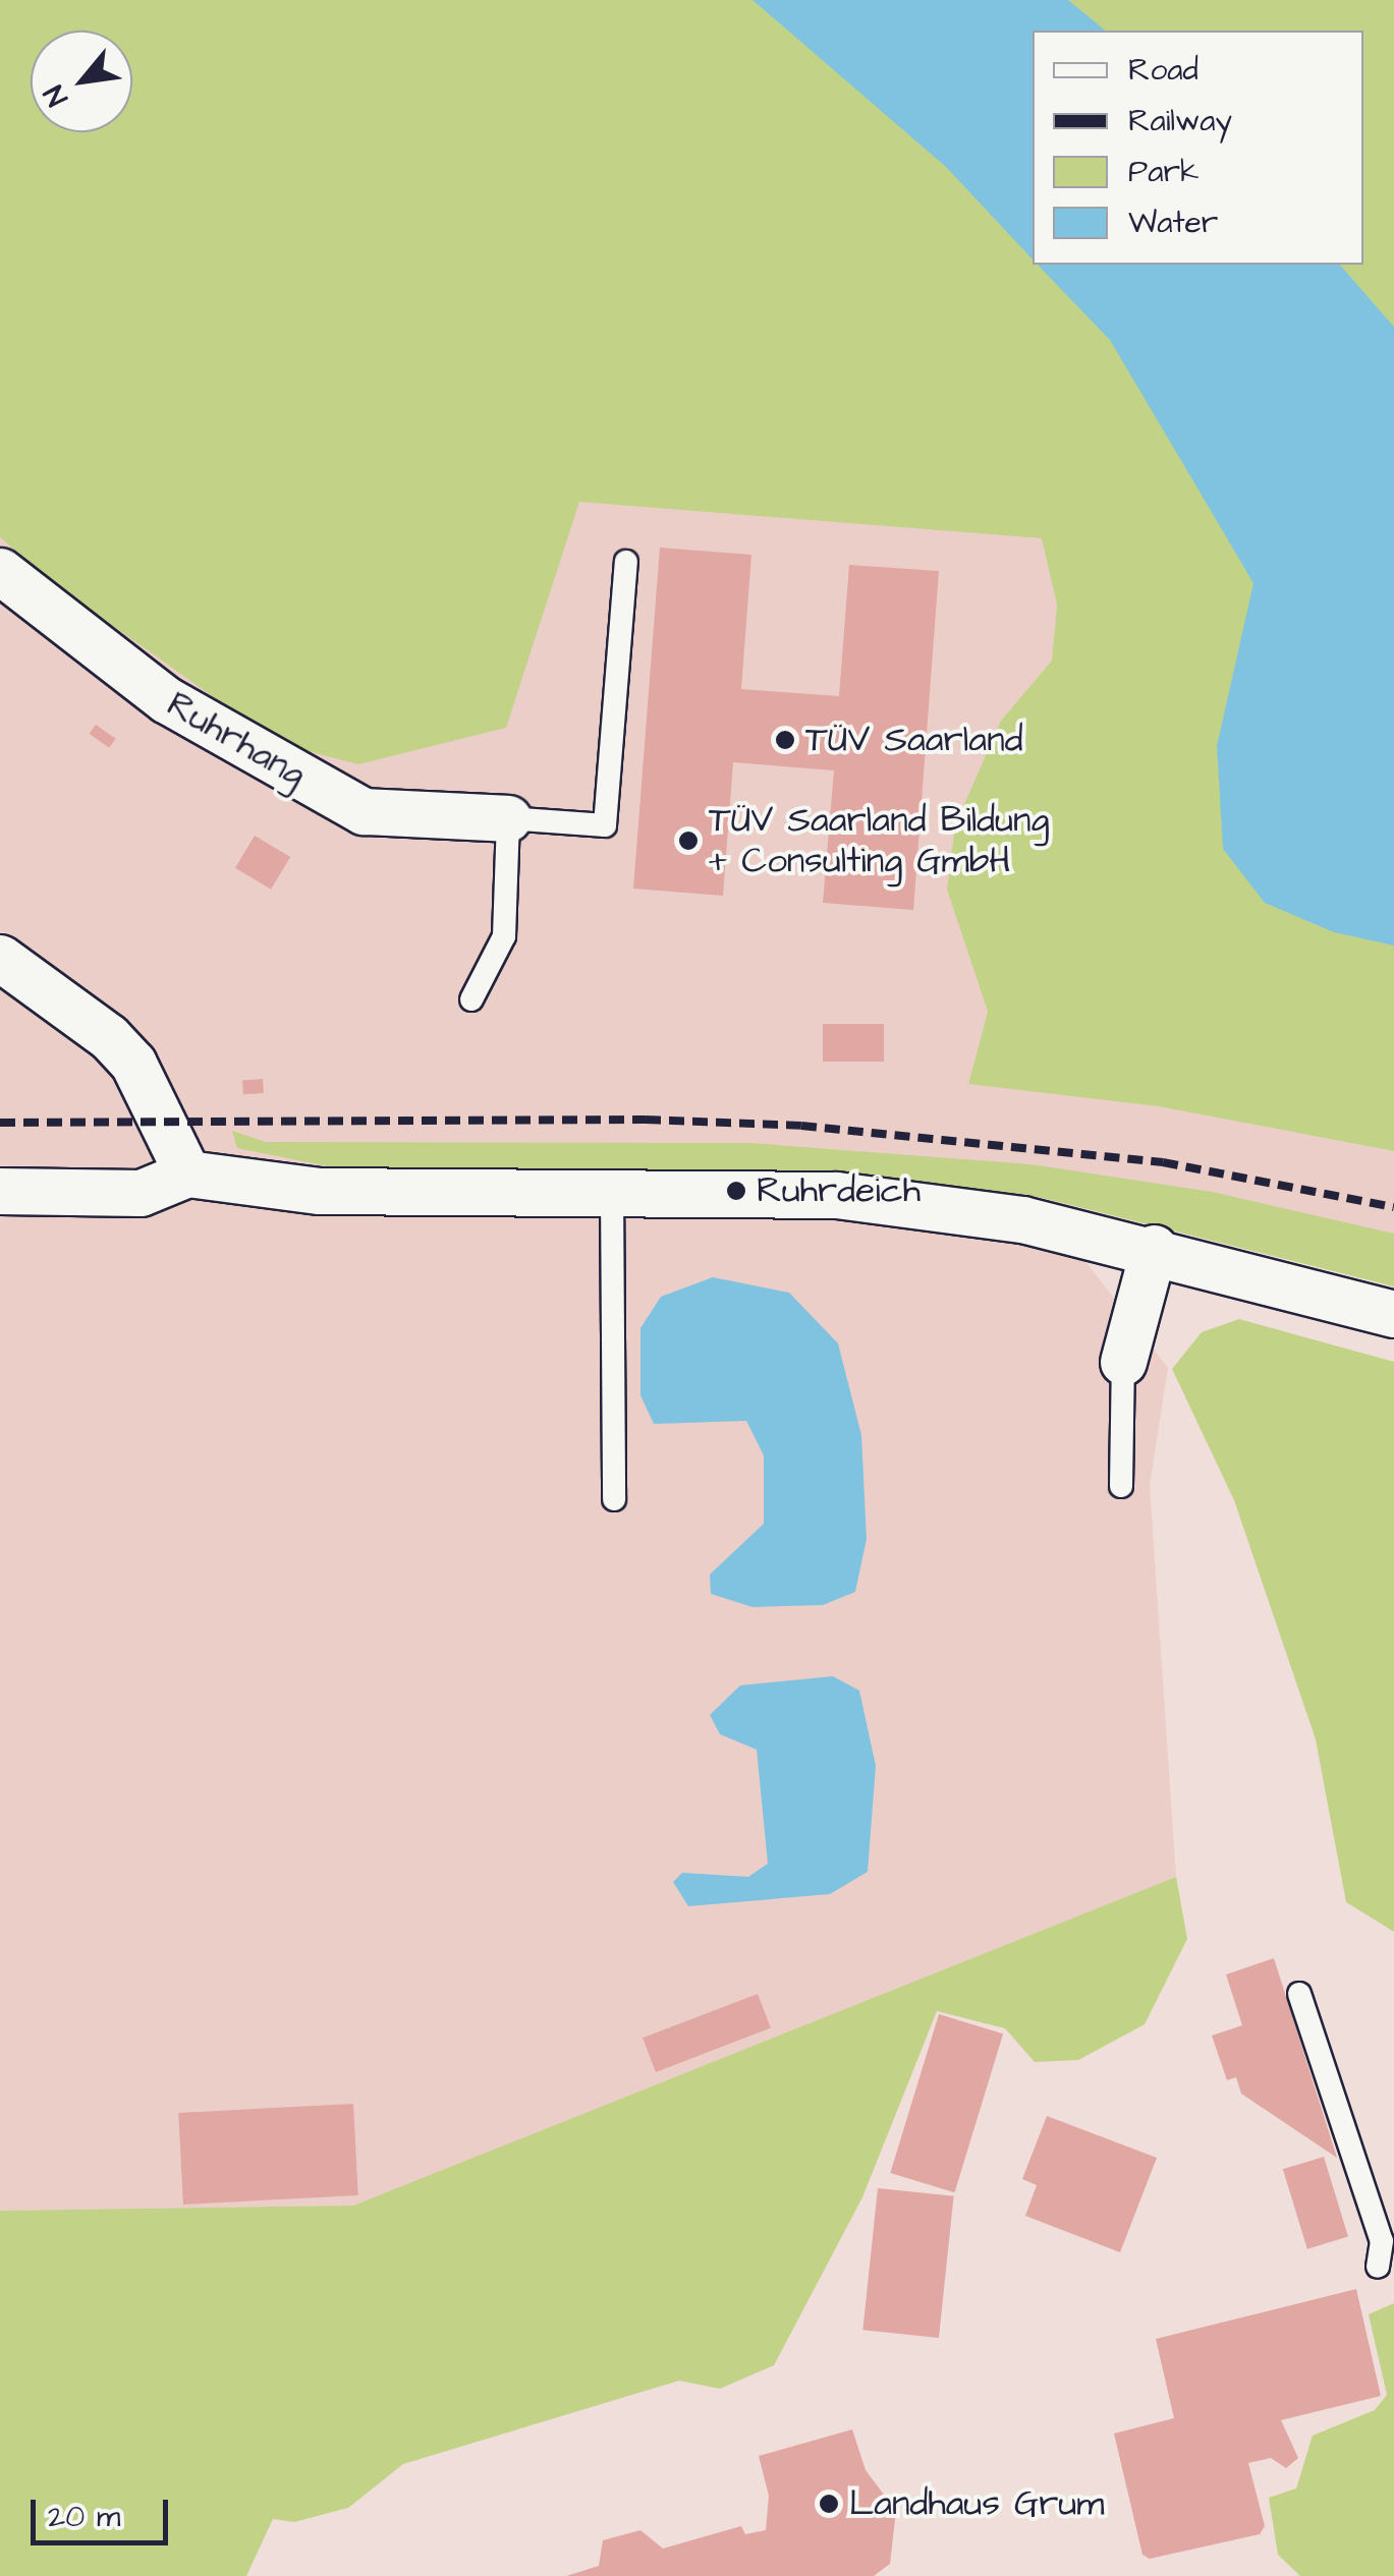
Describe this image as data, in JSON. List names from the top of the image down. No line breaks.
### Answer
{"streets":{"street":["Ruhrhang"]},"places":["TÜV Saarland","TÜV Saarland Bildung + Consulting GmbH","Ruhrdeich","Landhaus Grum"],"legend":["Road","Railway","Park","Water"],"scale_bar":"20 m","north":"bottom left"}
